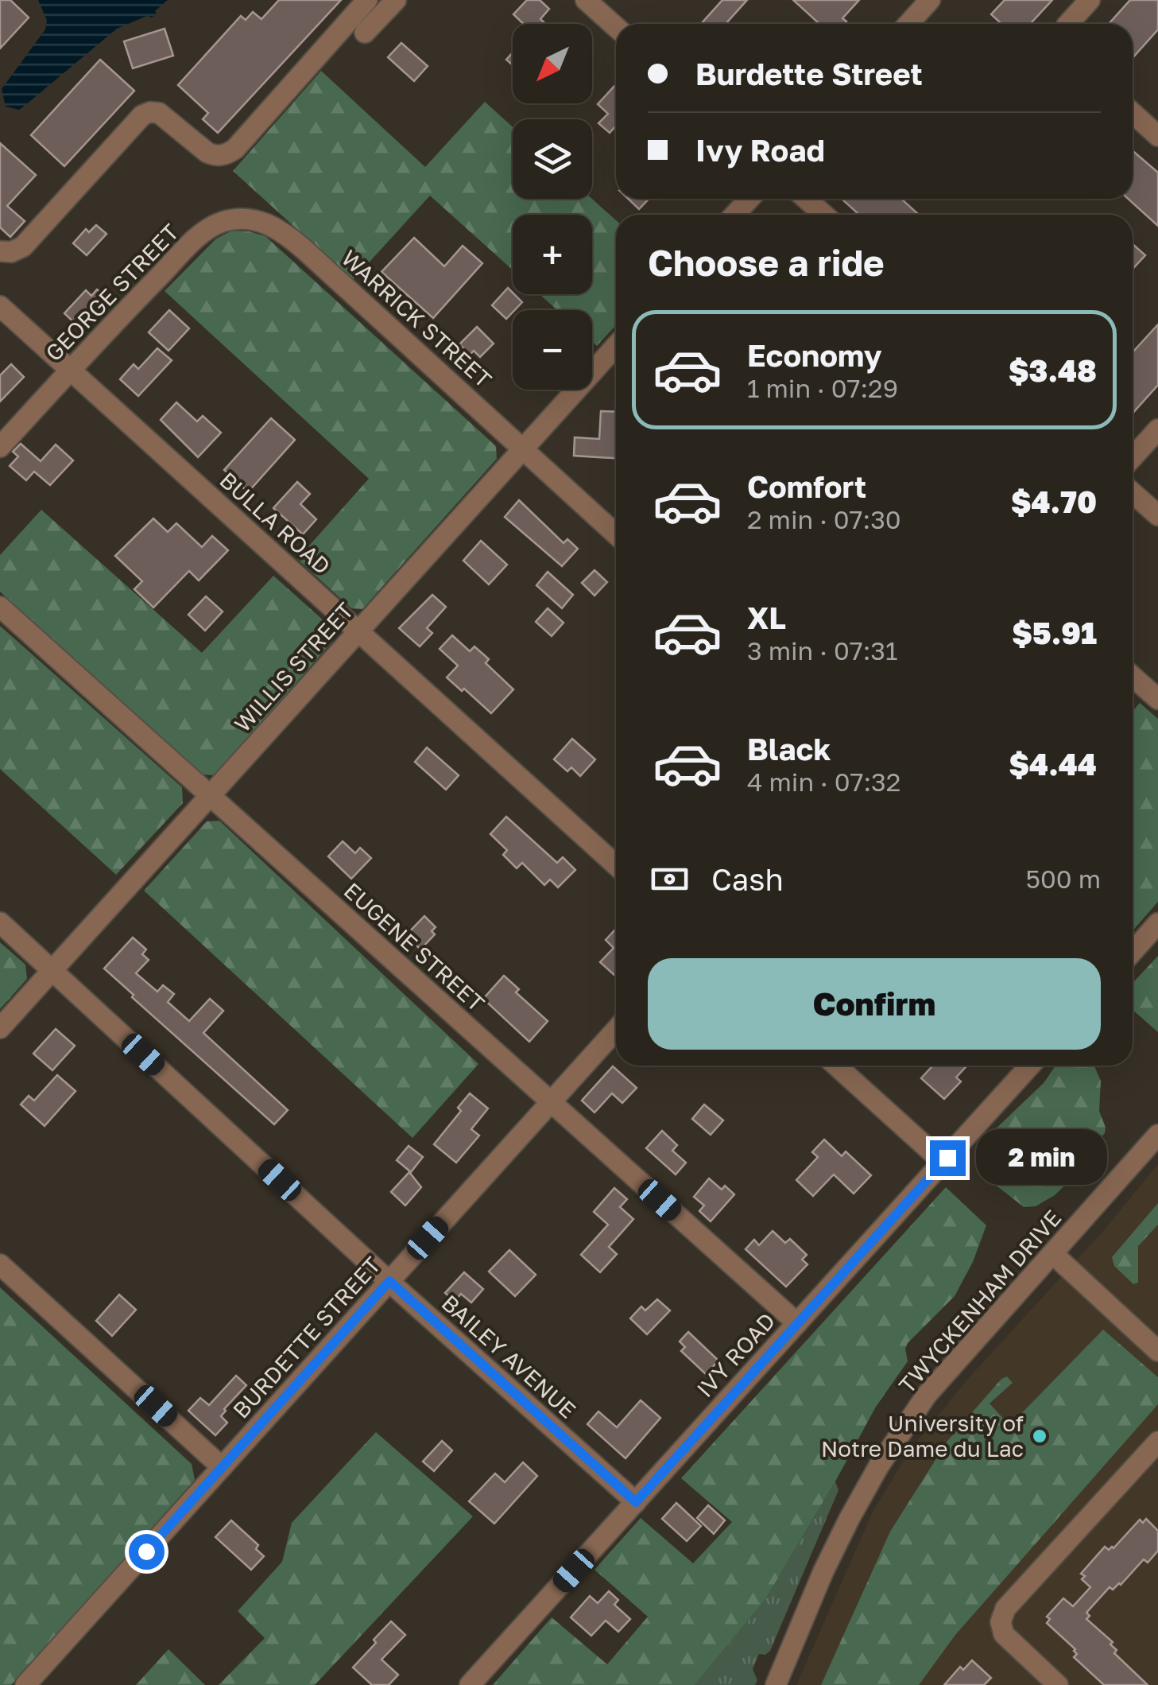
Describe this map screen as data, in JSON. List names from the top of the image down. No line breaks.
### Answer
{"streets":{"street":["GEORGE STREET","WARRICK STREET","BULLA ROAD","WILLIS STREET","EUGENE STREET","TWYCKENHAM DRIVE","BURDETTE STREET","IVY ROAD","BAILEY AVENUE"]},"crossings":[["GEORGE STREET","WARRICK STREET"],["GEORGE STREET","BULLA ROAD"],["WARRICK STREET","WILLIS STREET"],["BULLA ROAD","WILLIS STREET"],["WILLIS STREET","EUGENE STREET"],["WILLIS STREET","BAILEY AVENUE"],["EUGENE STREET","BURDETTE STREET"],["EUGENE STREET","IVY ROAD"],["BURDETTE STREET","BAILEY AVENUE"],["IVY ROAD","BAILEY AVENUE"]],"places":["University of Notre Dame du Lac"],"north":"bottom left","page":{"map_buttons":["+","−"],"banner":["Burdette Street","Ivy Road"],"heading":"Choose a ride","list":[{"name":"Economy","note":"1 min · 07:29","value":"$3.48"},{"name":"Comfort","note":"2 min · 07:30","value":"$4.70"},{"name":"XL","note":"3 min · 07:31","value":"$5.91"},{"name":"Black","note":"4 min · 07:32","value":"$4.44"}],"pay":["Cash","500 m"],"buttons":"Confirm","bubble":"2 min"}}
